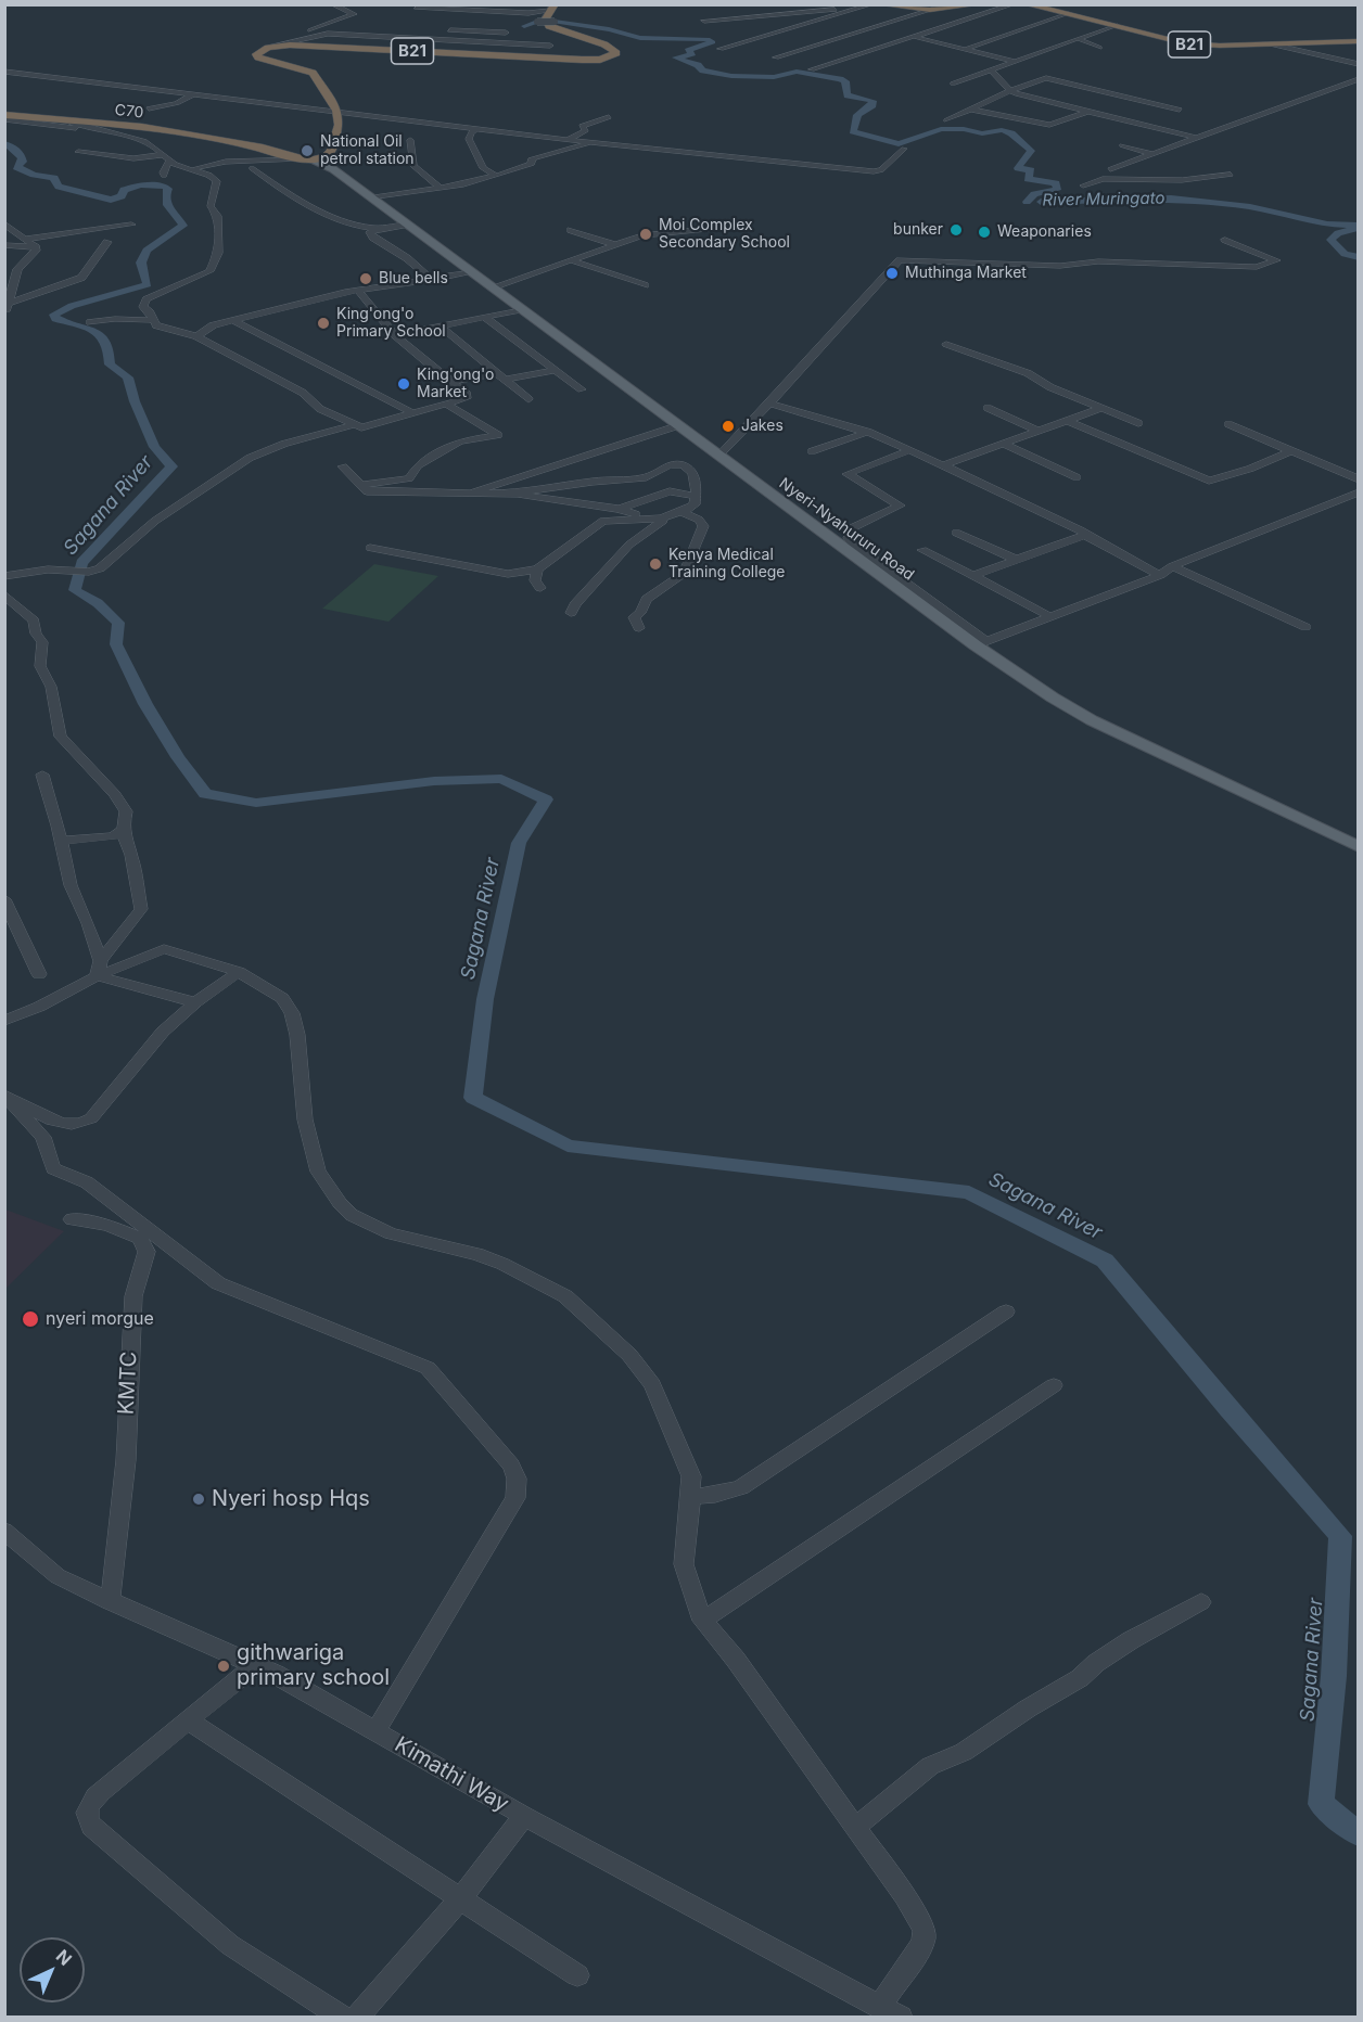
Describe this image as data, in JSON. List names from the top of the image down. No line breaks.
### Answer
{"streets":{"highway":["B21","C70"],"main road":["Nyeri-Nyahururu Road"],"street":["KMTC","Kimathi Way"]},"crossings":[["C70","Nyeri-Nyahururu Road"],["KMTC","Kimathi Way"]],"water":["River Muringato","Sagana River"],"places":["National Oil petrol station","bunker","Weaponaries","Moi Complex Secondary School","Muthinga Market","Blue bells","King'ong'o Primary School","King'ong'o Market","Jakes","Kenya Medical Training College","nyeri morgue","Nyeri hosp Hqs","githwariga primary school"],"north":"top right"}
